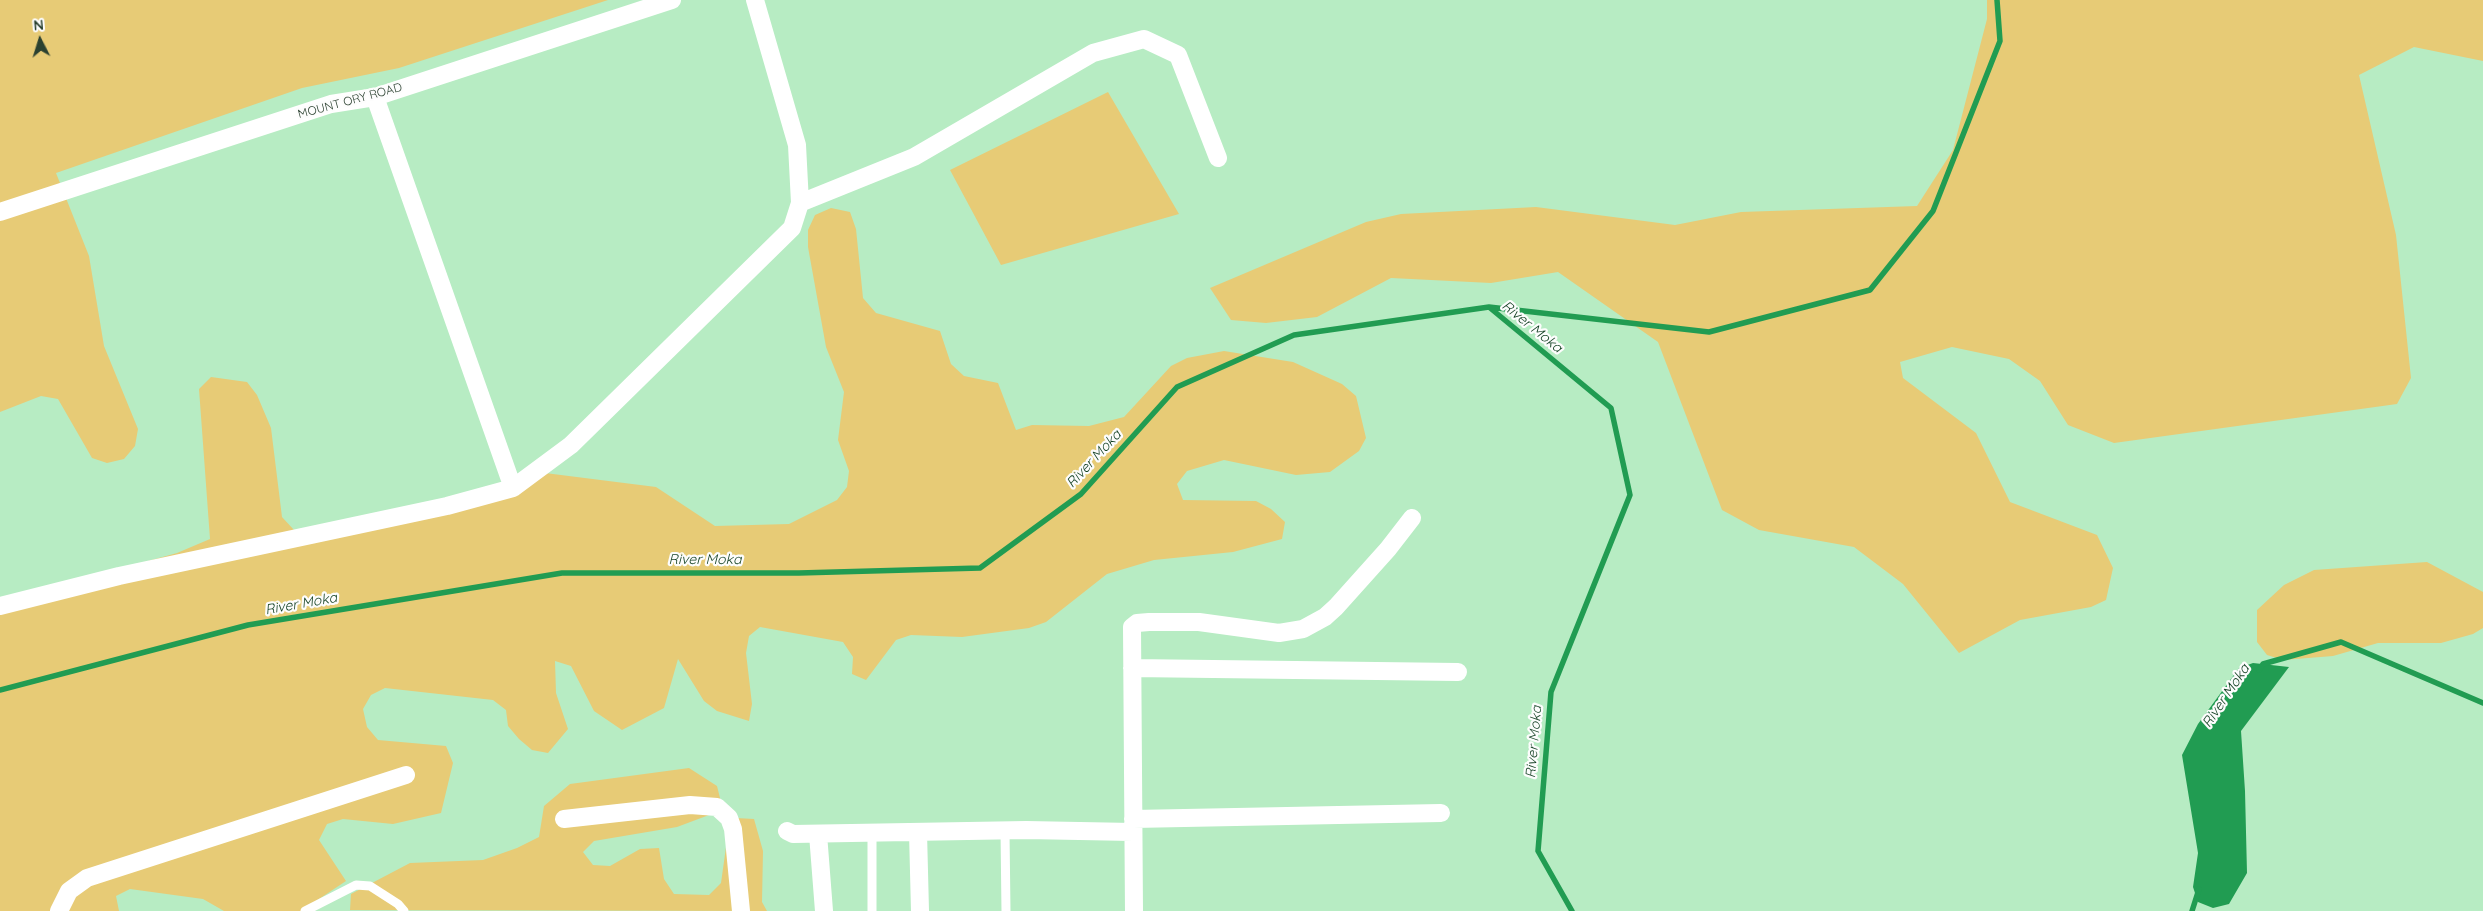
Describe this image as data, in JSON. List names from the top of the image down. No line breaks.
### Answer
{"streets":{"street":["MOUNT ORY ROAD"]},"water":["River Moka"],"north":"top"}
